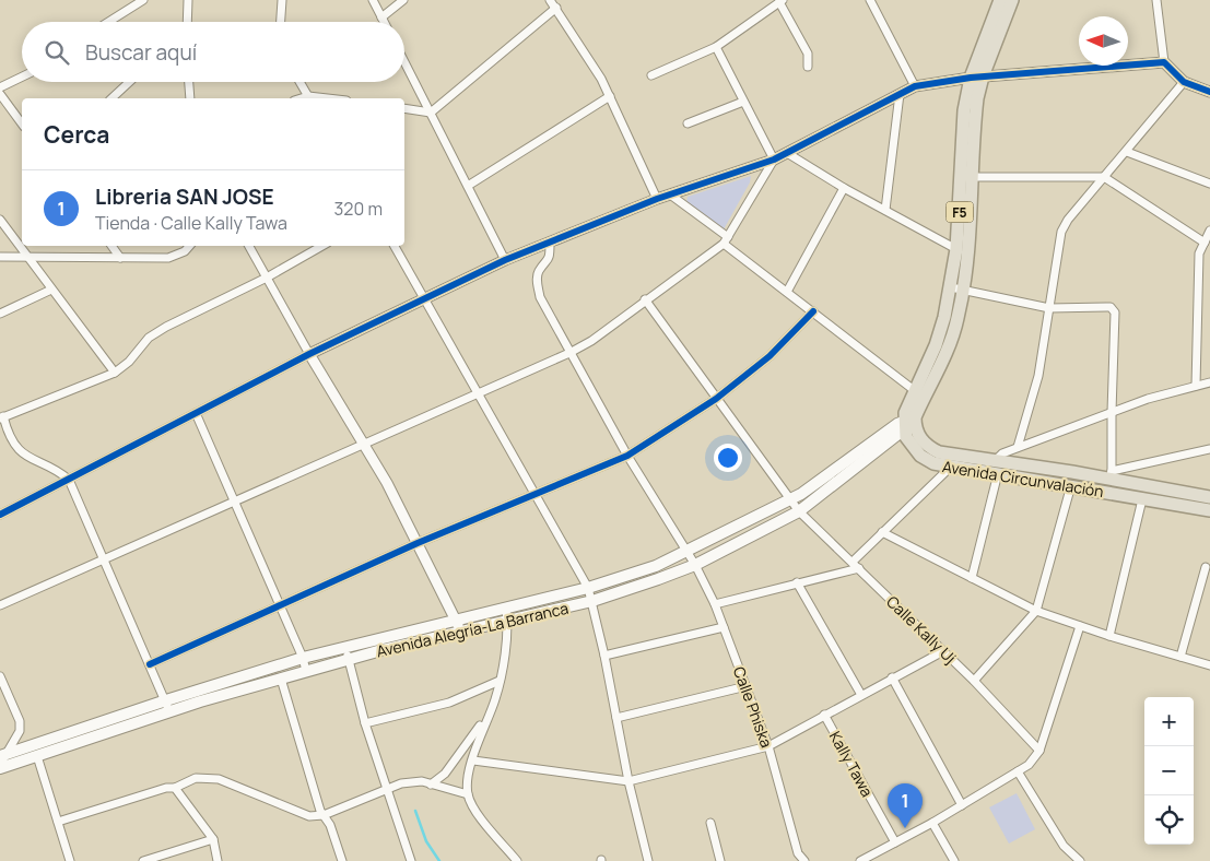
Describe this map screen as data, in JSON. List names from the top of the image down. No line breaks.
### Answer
{"streets":{"highway":["F5","Avenida Circunvalación"],"main road":["Avenida Alegría-La Barranca"],"street":["Calle Kally Uj","Calle Phiska","Kally Tawa"]},"crossings":[["F5","Avenida Circunvalación"],["F5","Avenida Alegría-La Barranca"],["Avenida Circunvalación","Avenida Alegría-La Barranca"],["Avenida Alegría-La Barranca","Calle Kally Uj"],["Avenida Alegría-La Barranca","Calle Phiska"]],"north":"left","page":{"search":"Buscar aquí","heading":"Cerca","list":[{"mark":"1","name":"Libreria SAN JOSE","note":"Tienda · Calle Kally Tawa","value":"320 m"}],"map_buttons":["+","−"],"pins":"1"}}
